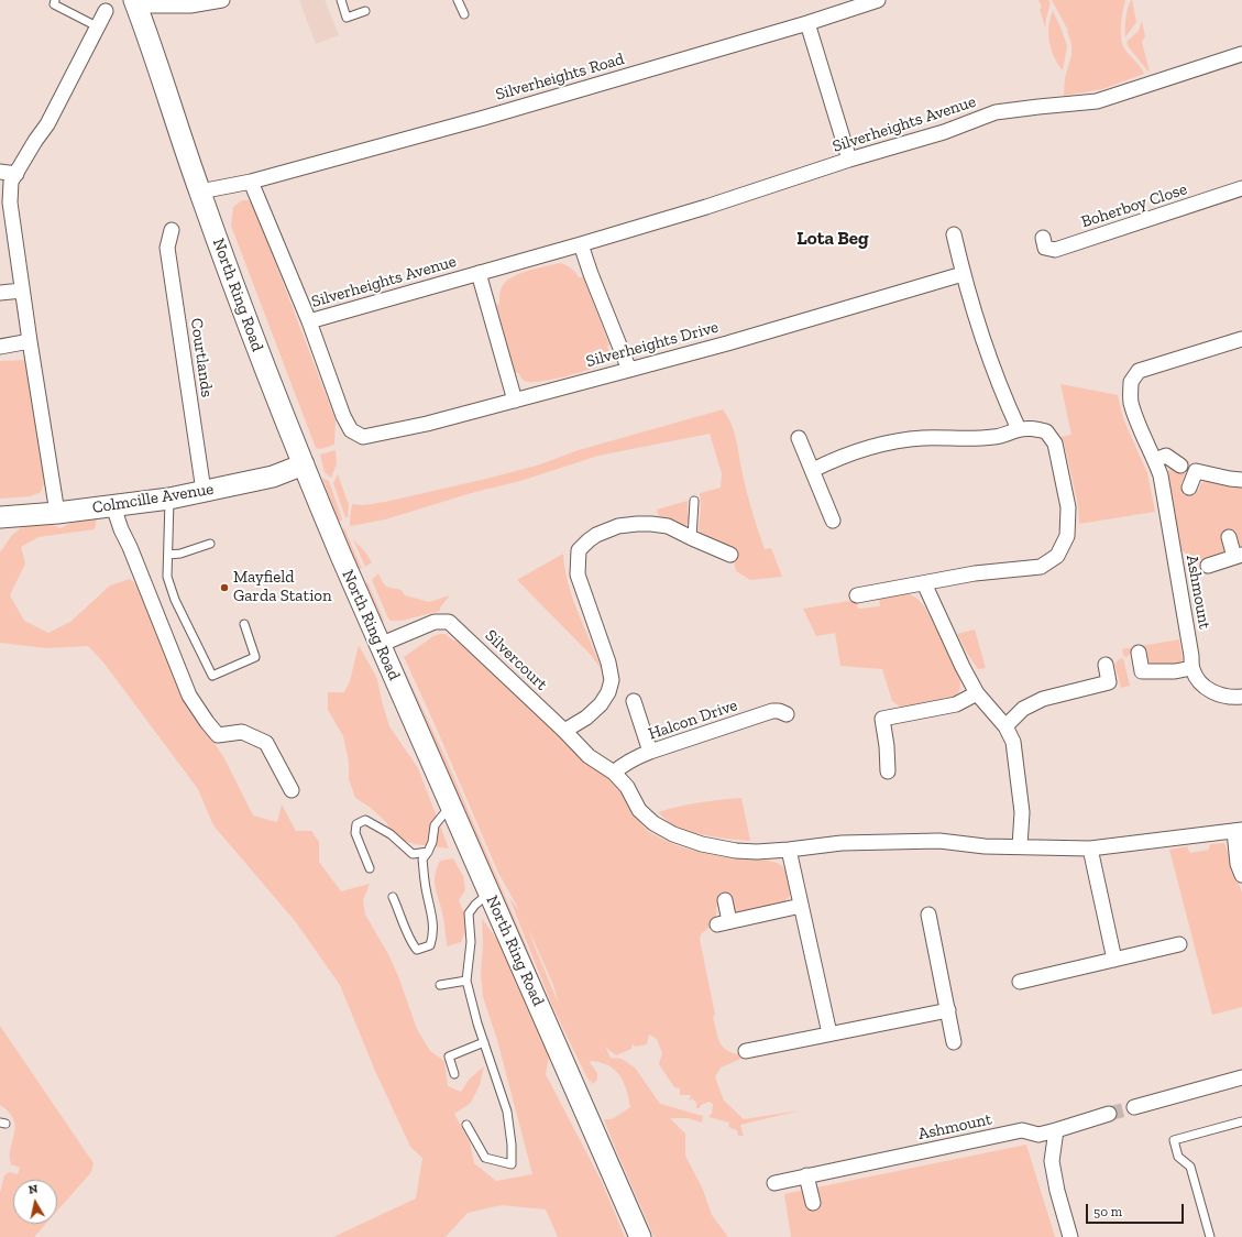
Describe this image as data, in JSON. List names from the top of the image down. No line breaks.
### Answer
{"streets":{"main road":["North Ring Road","Colmcille Avenue"],"street":["Silverheights Road","Silverheights Avenue","Boherboy Close","Silverheights Drive","Courtlands","Ashmount","Silvercourt","Halcon Drive"]},"crossings":[["Silverheights Road","North Ring Road"],["Silverheights Avenue","Silverheights Drive"],["North Ring Road","Colmcille Avenue"],["North Ring Road","Silvercourt"],["Courtlands","Colmcille Avenue"],["Silvercourt","Halcon Drive"]],"districts":["Lota Beg"],"places":["Mayfield Garda Station"],"scale_bar":"50 m","north":"top"}
